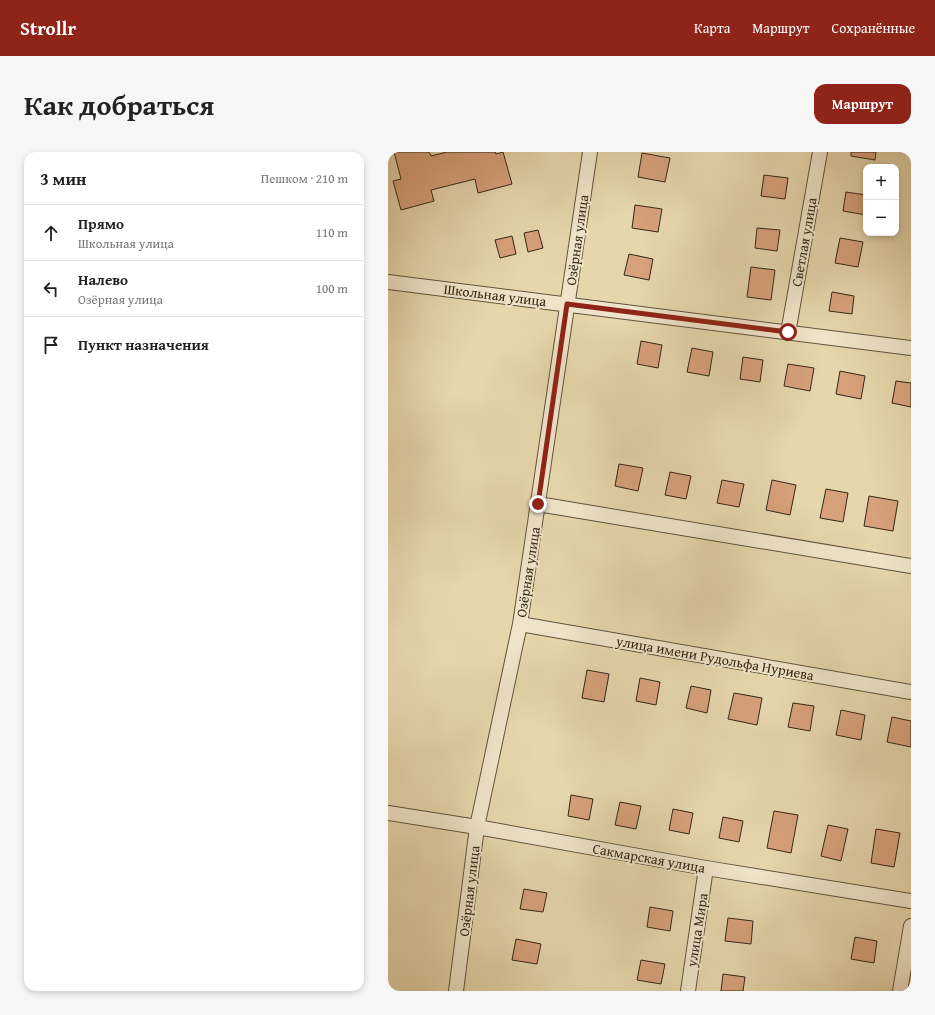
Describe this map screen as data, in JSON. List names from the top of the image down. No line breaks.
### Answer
{"streets":{"street":["Озёрная улица","Светлая улица","Школьная улица","улица имени Рудольфа Нуриева","Сакмарская улица","улица Мира"]},"crossings":[["Озёрная улица","Школьная улица"],["Озёрная улица","улица имени Рудольфа Нуриева"],["Озёрная улица","Сакмарская улица"],["Светлая улица","Школьная улица"],["Сакмарская улица","улица Мира"]],"page":{"header":"Strollr","nav":["Карта","Маршрут","Сохранённые"],"title":"Как добраться","buttons":"Маршрут","heading":["3 мин","Пешком · 210 m"],"map_buttons":["+","−"],"list":[["Прямо","Школьная улица","110 m"],["Налево","Озёрная улица","100 m"],"Пункт назначения"]}}
